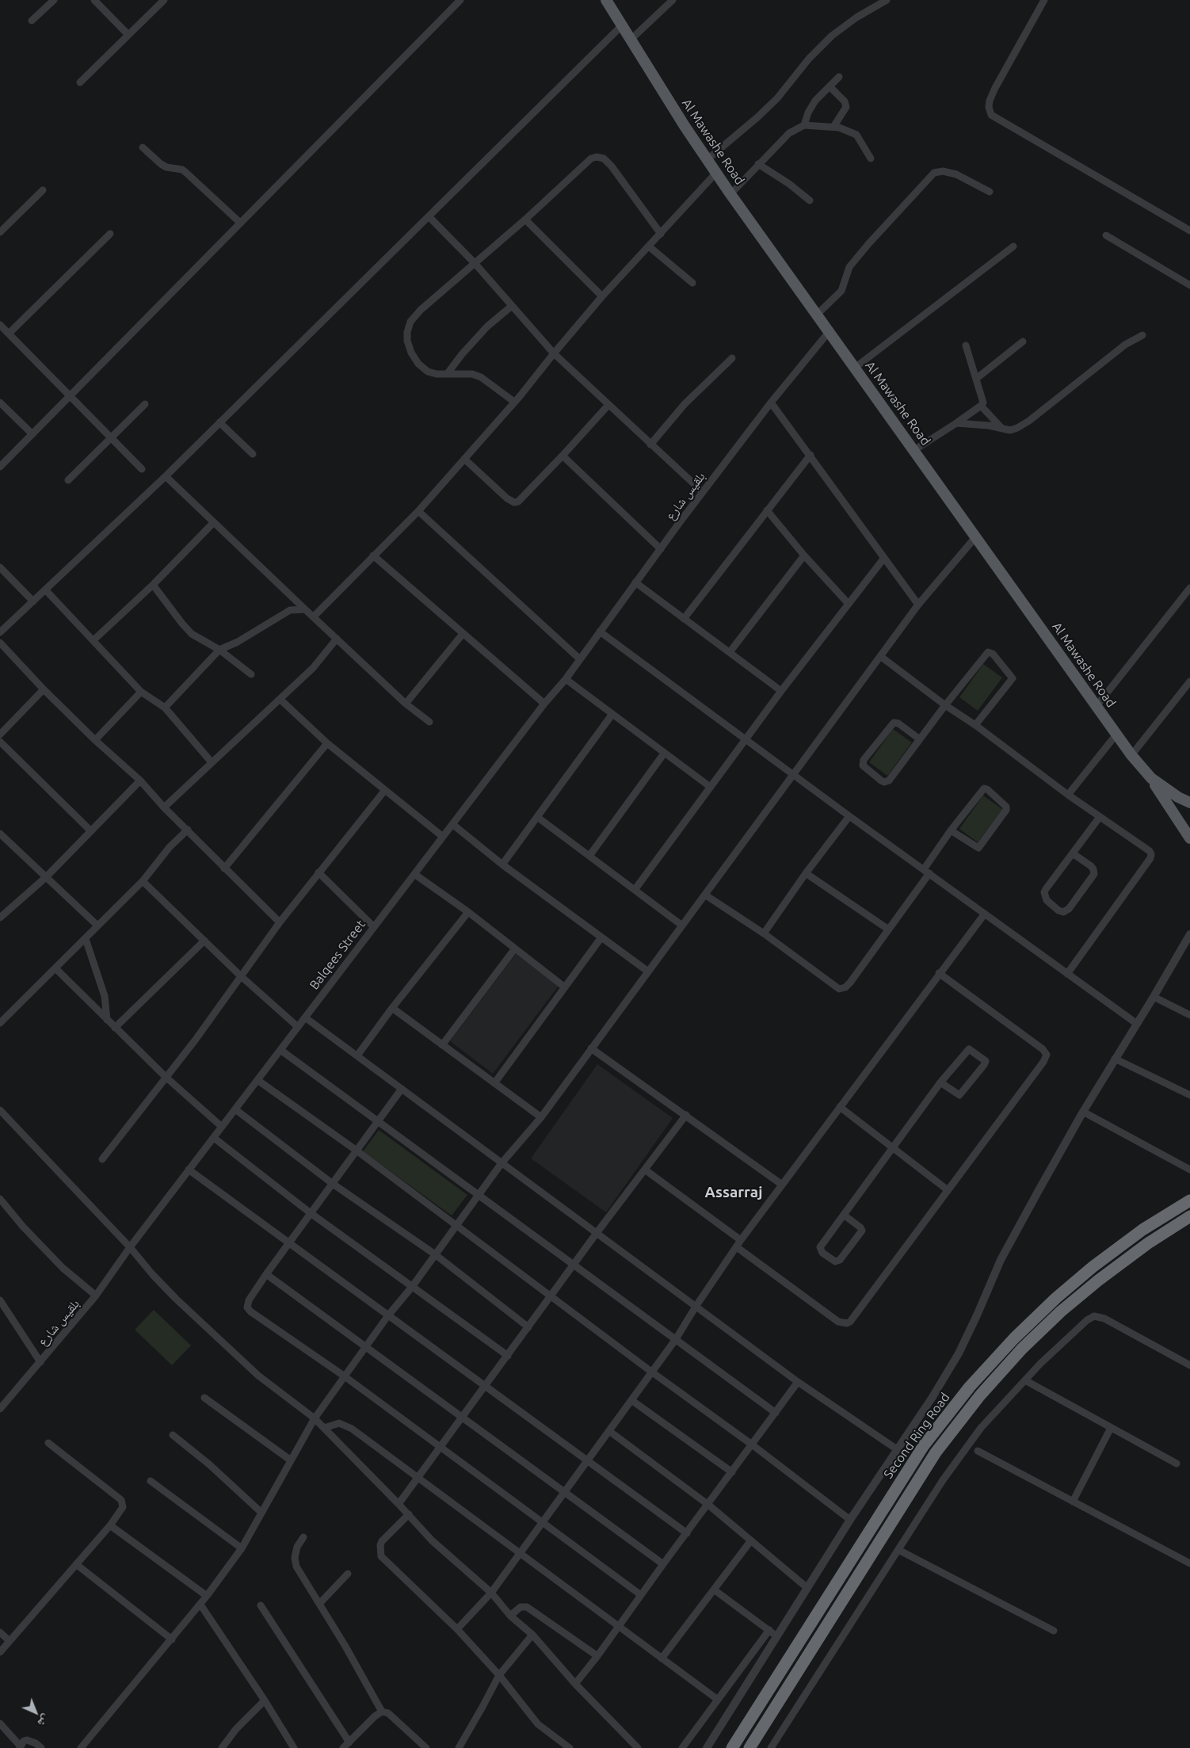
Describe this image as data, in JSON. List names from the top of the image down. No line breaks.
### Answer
{"streets":{"highway":["Second Ring Road"],"main road":["Al Mawashe Road"],"street":["بلقيس شارع","Balqees Street"]},"crossings":[["Al Mawashe Road","بلقيس شارع"],["بلقيس شارع","Balqees Street"]],"districts":["Assarraj"],"north":"bottom right"}
